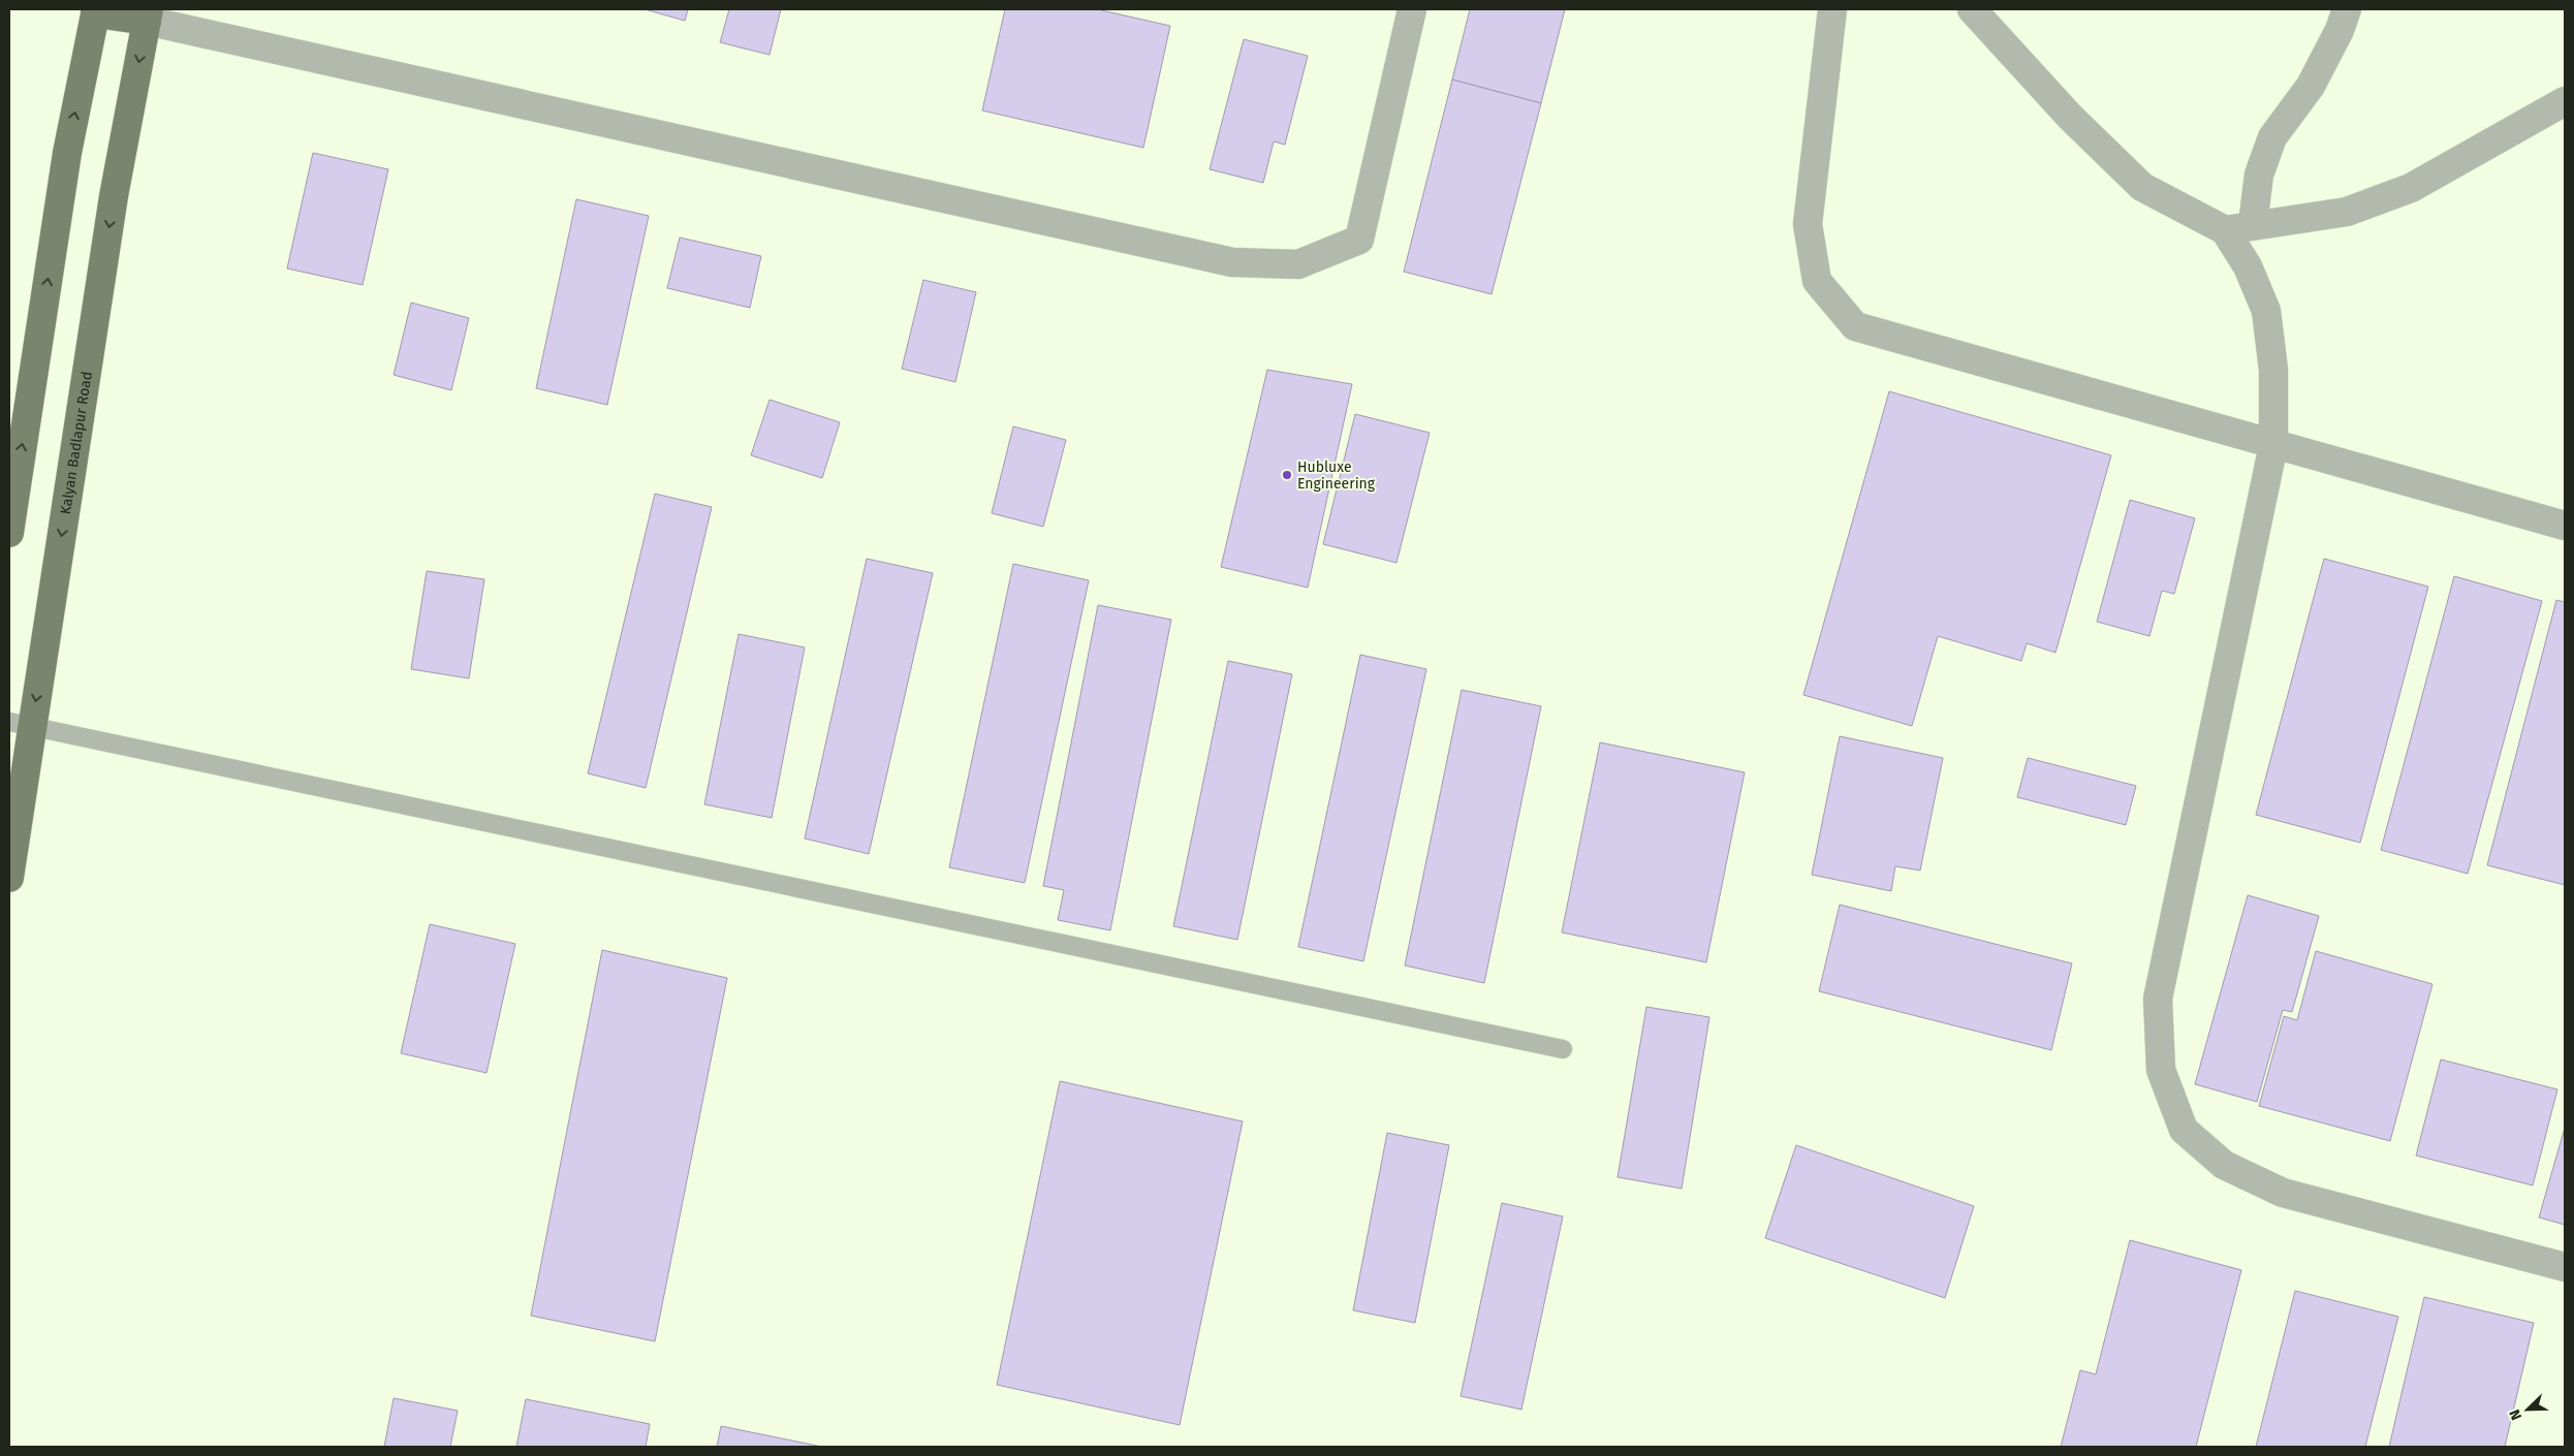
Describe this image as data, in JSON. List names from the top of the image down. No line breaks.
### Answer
{"streets":{"main road":["Kalyan Badlapur Road"]},"places":["Hubluxe Engineering"],"north":"bottom left"}
